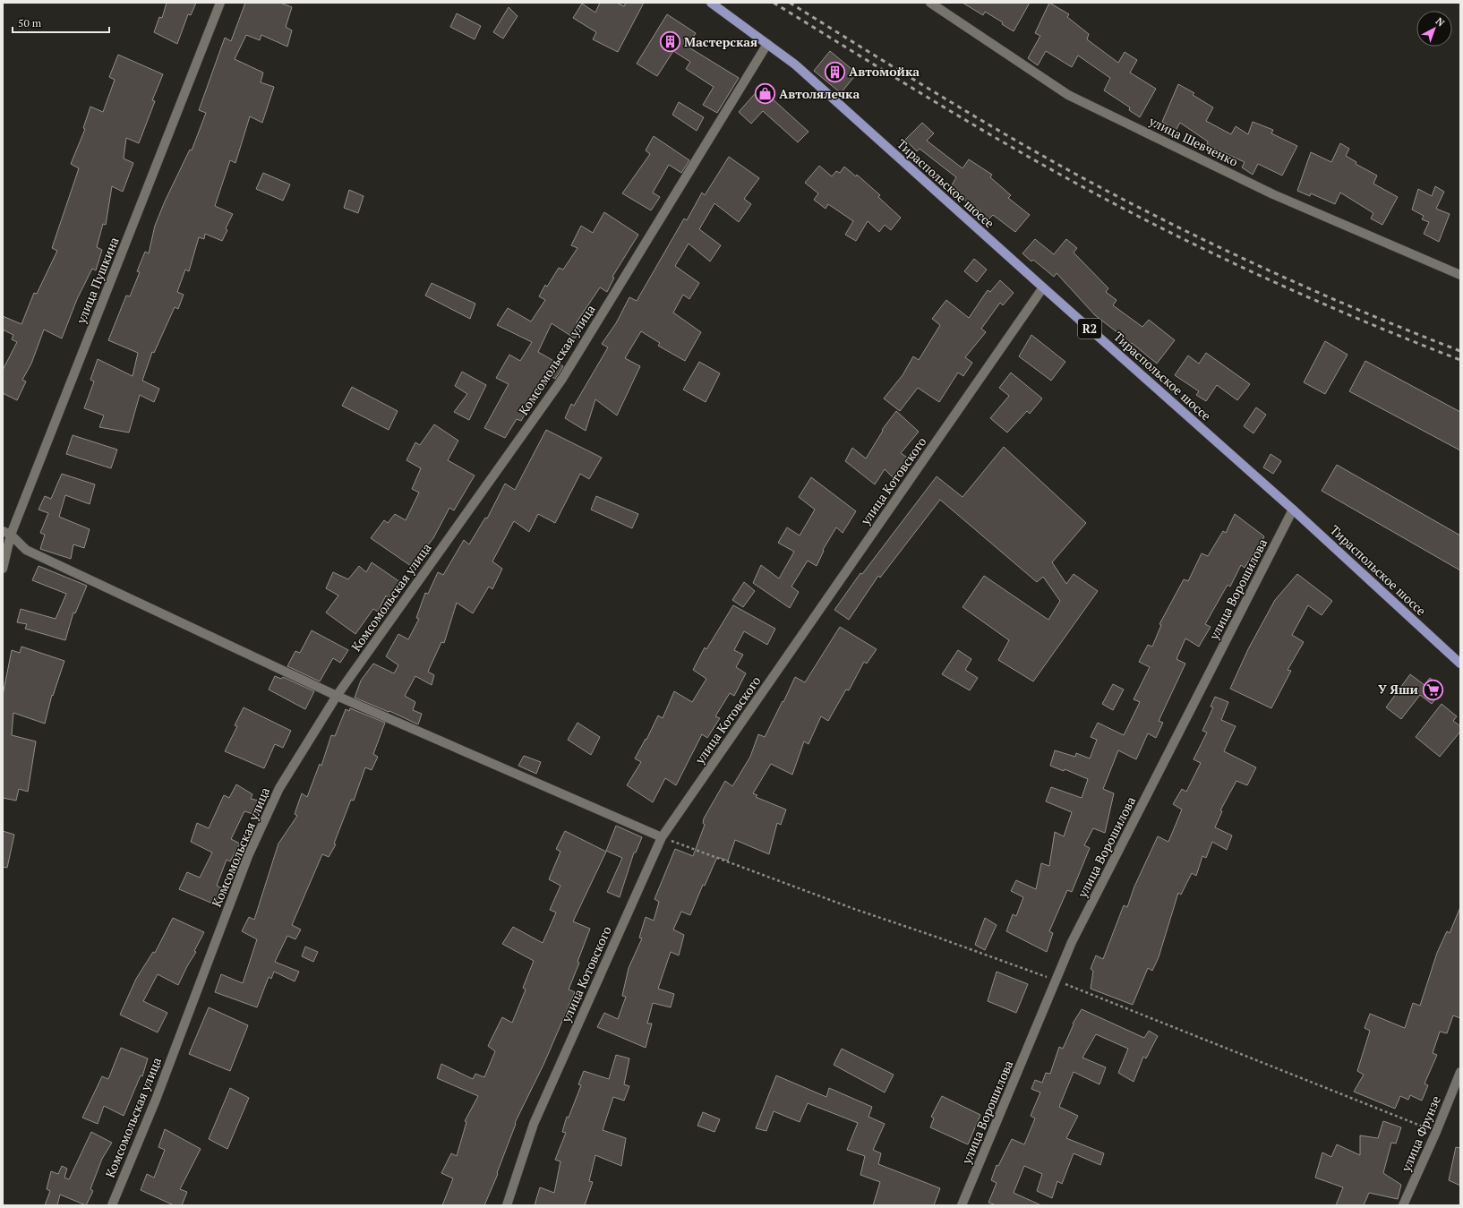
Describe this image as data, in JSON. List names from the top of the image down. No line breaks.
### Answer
{"streets":{"main road":["Тираспольское шоссе","R2"],"street":["улица Шевченко","улица Пушкина","Комсомольская улица","улица Котовского","улица Ворошилова","улица Фрунзе"]},"crossings":[["Тираспольское шоссе","Комсомольская улица"],["Тираспольское шоссе","улица Котовского"],["Тираспольское шоссе","улица Ворошилова"]],"places":{"building":["Мастерская","Автомойка"],"shop":["Автолялечка"],"supermarket":["У Яши"]},"scale_bar":"50 m","north":"top right"}
